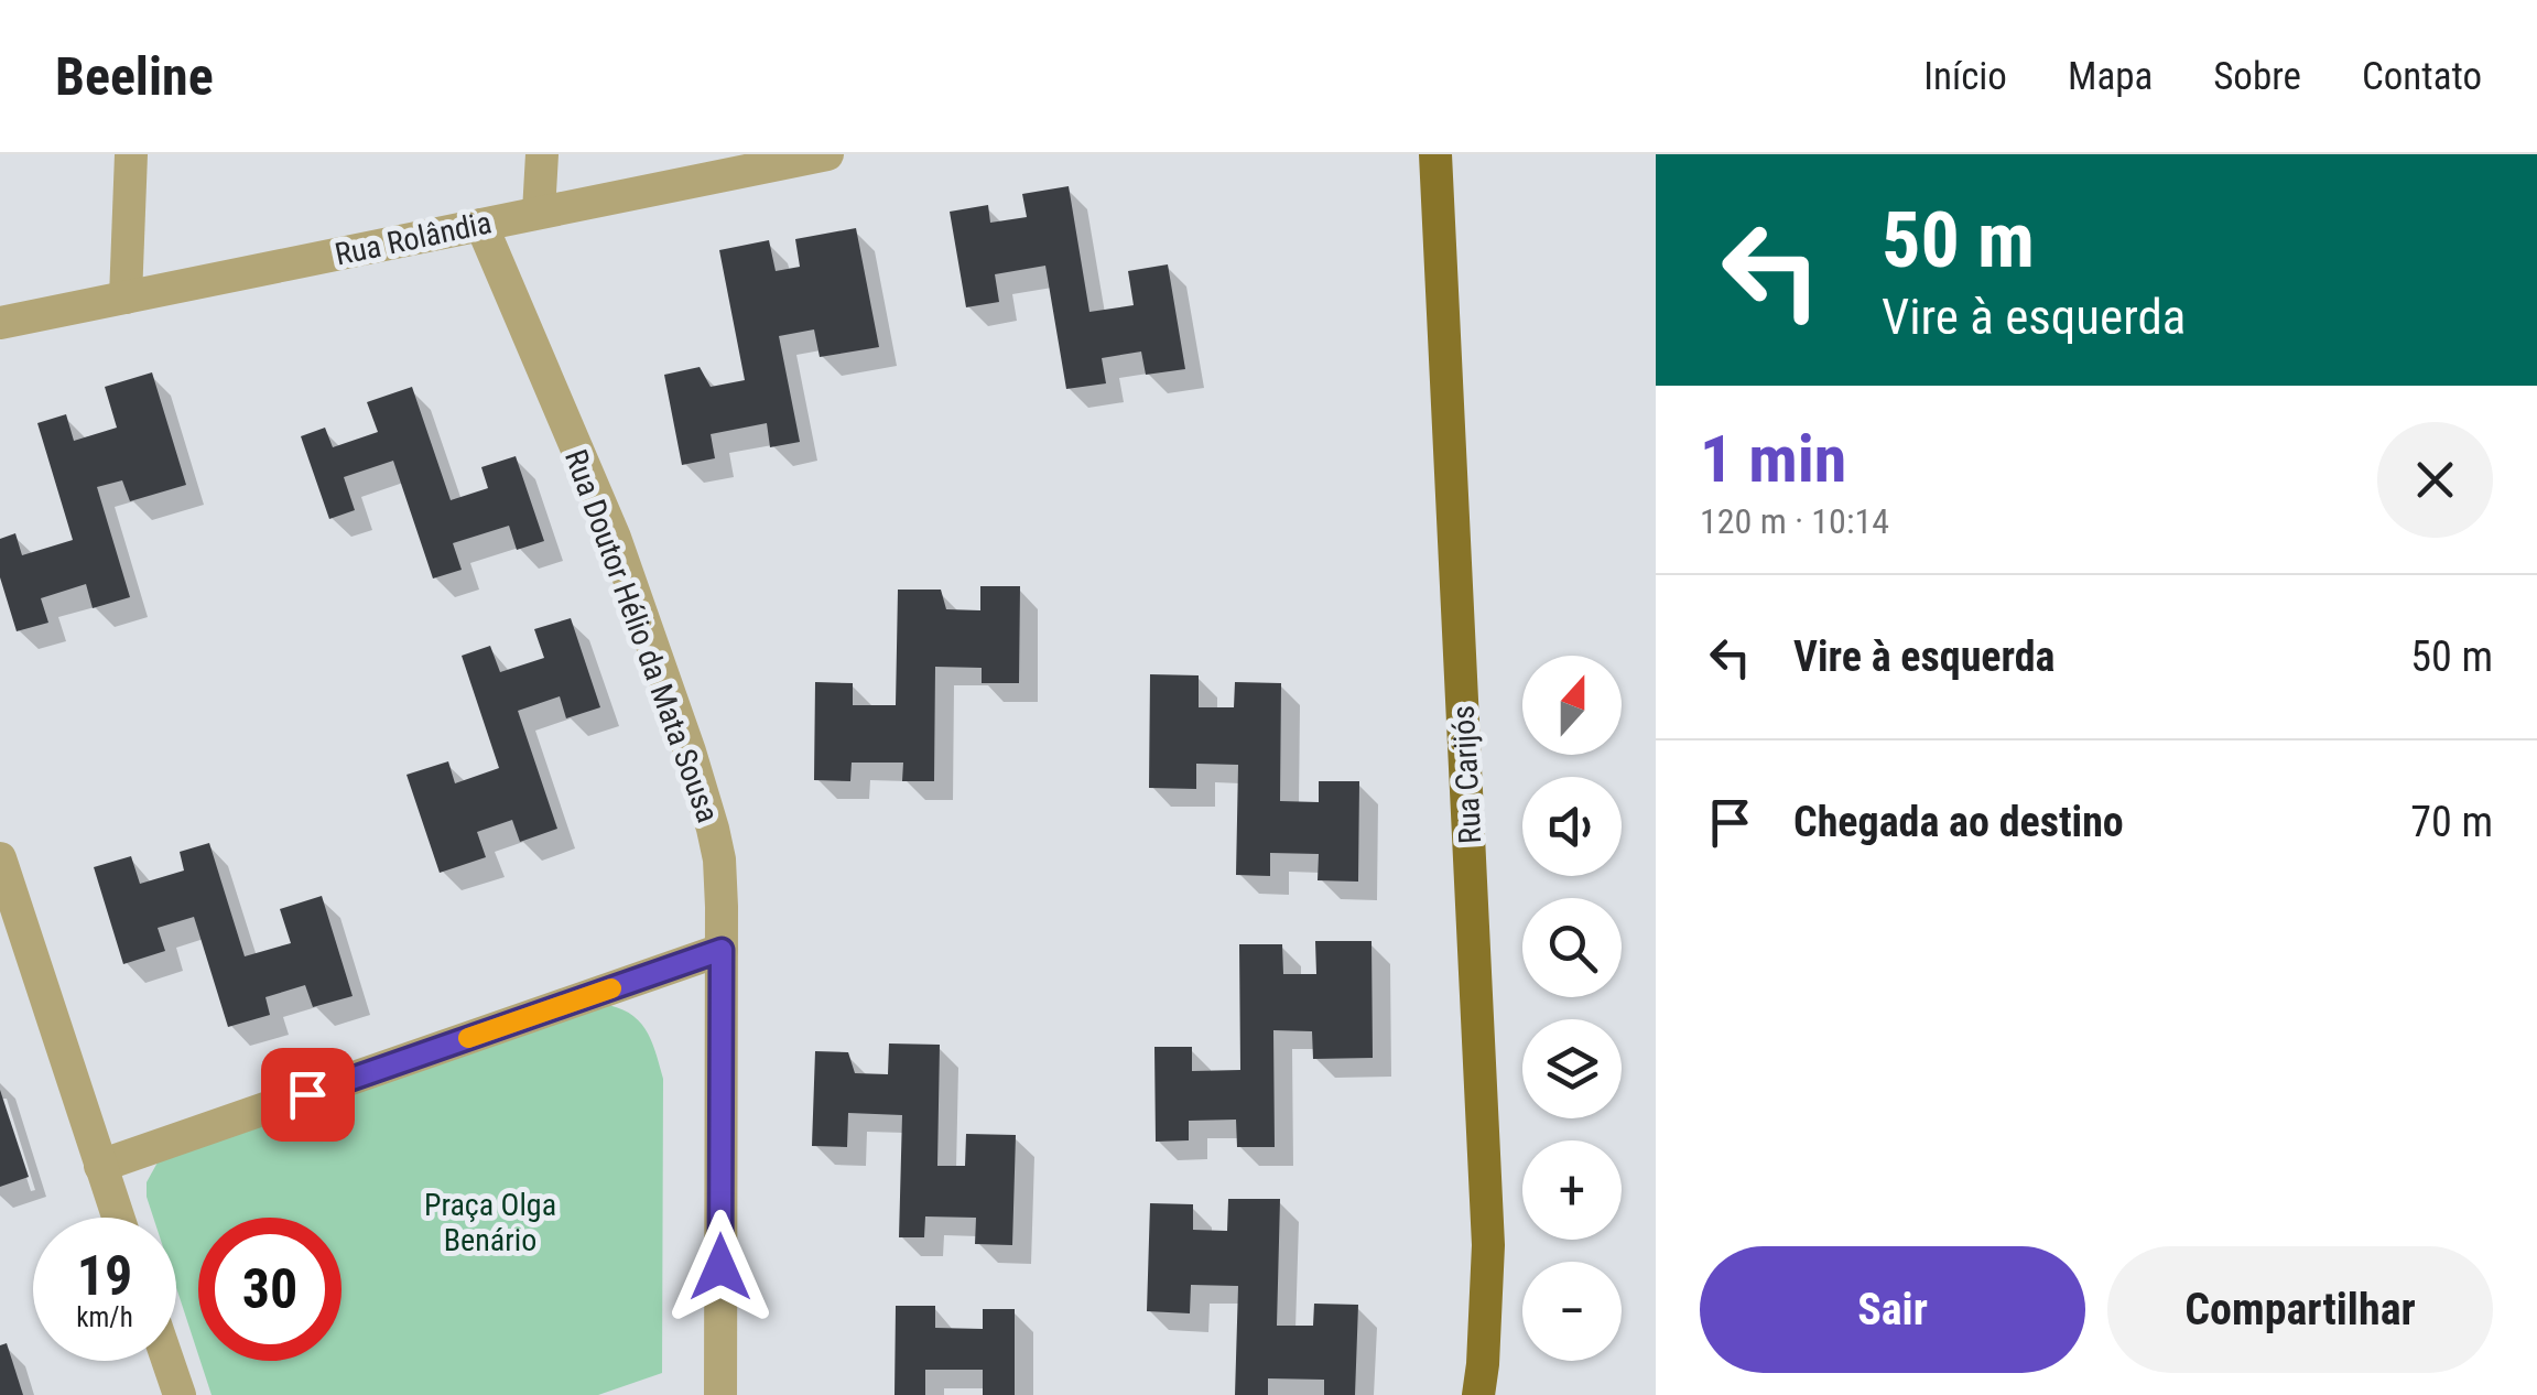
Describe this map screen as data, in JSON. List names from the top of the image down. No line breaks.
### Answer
{"streets":{"main road":["Rua Carijós"],"street":["Rua Rolândia","Rua Doutor Hélio da Mata Sousa"]},"crossings":[["Rua Rolândia","Rua Doutor Hélio da Mata Sousa"]],"parks":["Praça Olga Benário"],"north":"top","page":{"header":"Beeline","nav":["Início","Mapa","Sobre","Contato"],"turn":["50 m","Vire à esquerda"],"heading":["1 min","120 m · 10:14"],"list":[{"name":"Vire à esquerda","value":"50 m"},{"name":"Chegada ao destino","value":"70 m"}],"map_buttons":["+","−"],"speed":"19 km/h","limit":"30","buttons":["Sair","Compartilhar"]}}
